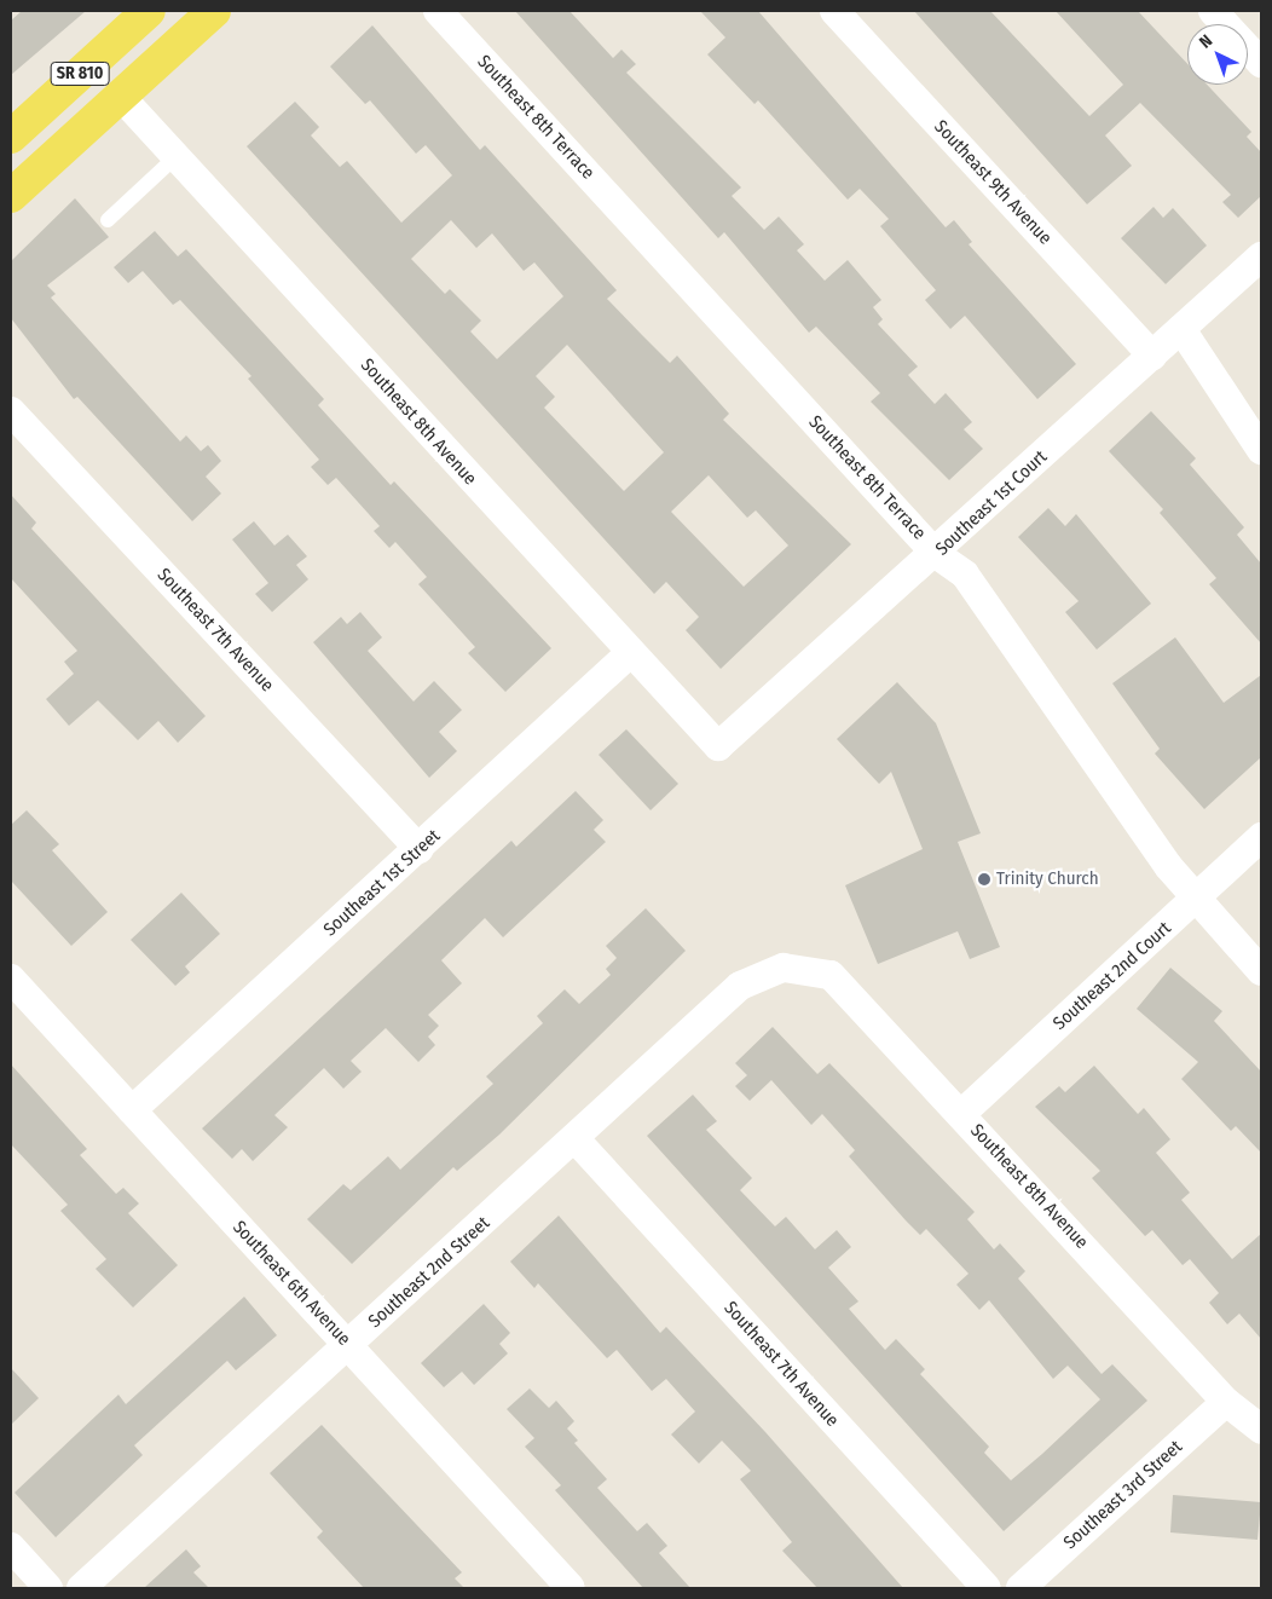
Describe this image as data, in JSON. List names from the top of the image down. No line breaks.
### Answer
{"streets":{"main road":["SR 810"],"street":["Southeast 8th Terrace","Southeast 9th Avenue","Southeast 8th Avenue","Southeast 1st Court","Southeast 7th Avenue","Southeast 1st Street","Southeast 2nd Court","Southeast 2nd Street","Southeast 6th Avenue","Southeast 3rd Street"]},"crossings":[["SR 810","Southeast 8th Avenue"],["Southeast 8th Terrace","Southeast 1st Court"],["Southeast 8th Terrace","Southeast 2nd Court"],["Southeast 9th Avenue","Southeast 1st Court"],["Southeast 8th Avenue","Southeast 1st Court"],["Southeast 8th Avenue","Southeast 1st Street"],["Southeast 8th Avenue","Southeast 2nd Court"],["Southeast 8th Avenue","Southeast 2nd Street"],["Southeast 8th Avenue","Southeast 3rd Street"],["Southeast 7th Avenue","Southeast 1st Street"],["Southeast 7th Avenue","Southeast 2nd Street"],["Southeast 1st Street","Southeast 6th Avenue"],["Southeast 2nd Street","Southeast 6th Avenue"]],"places":["Trinity Church"],"north":"top left"}
